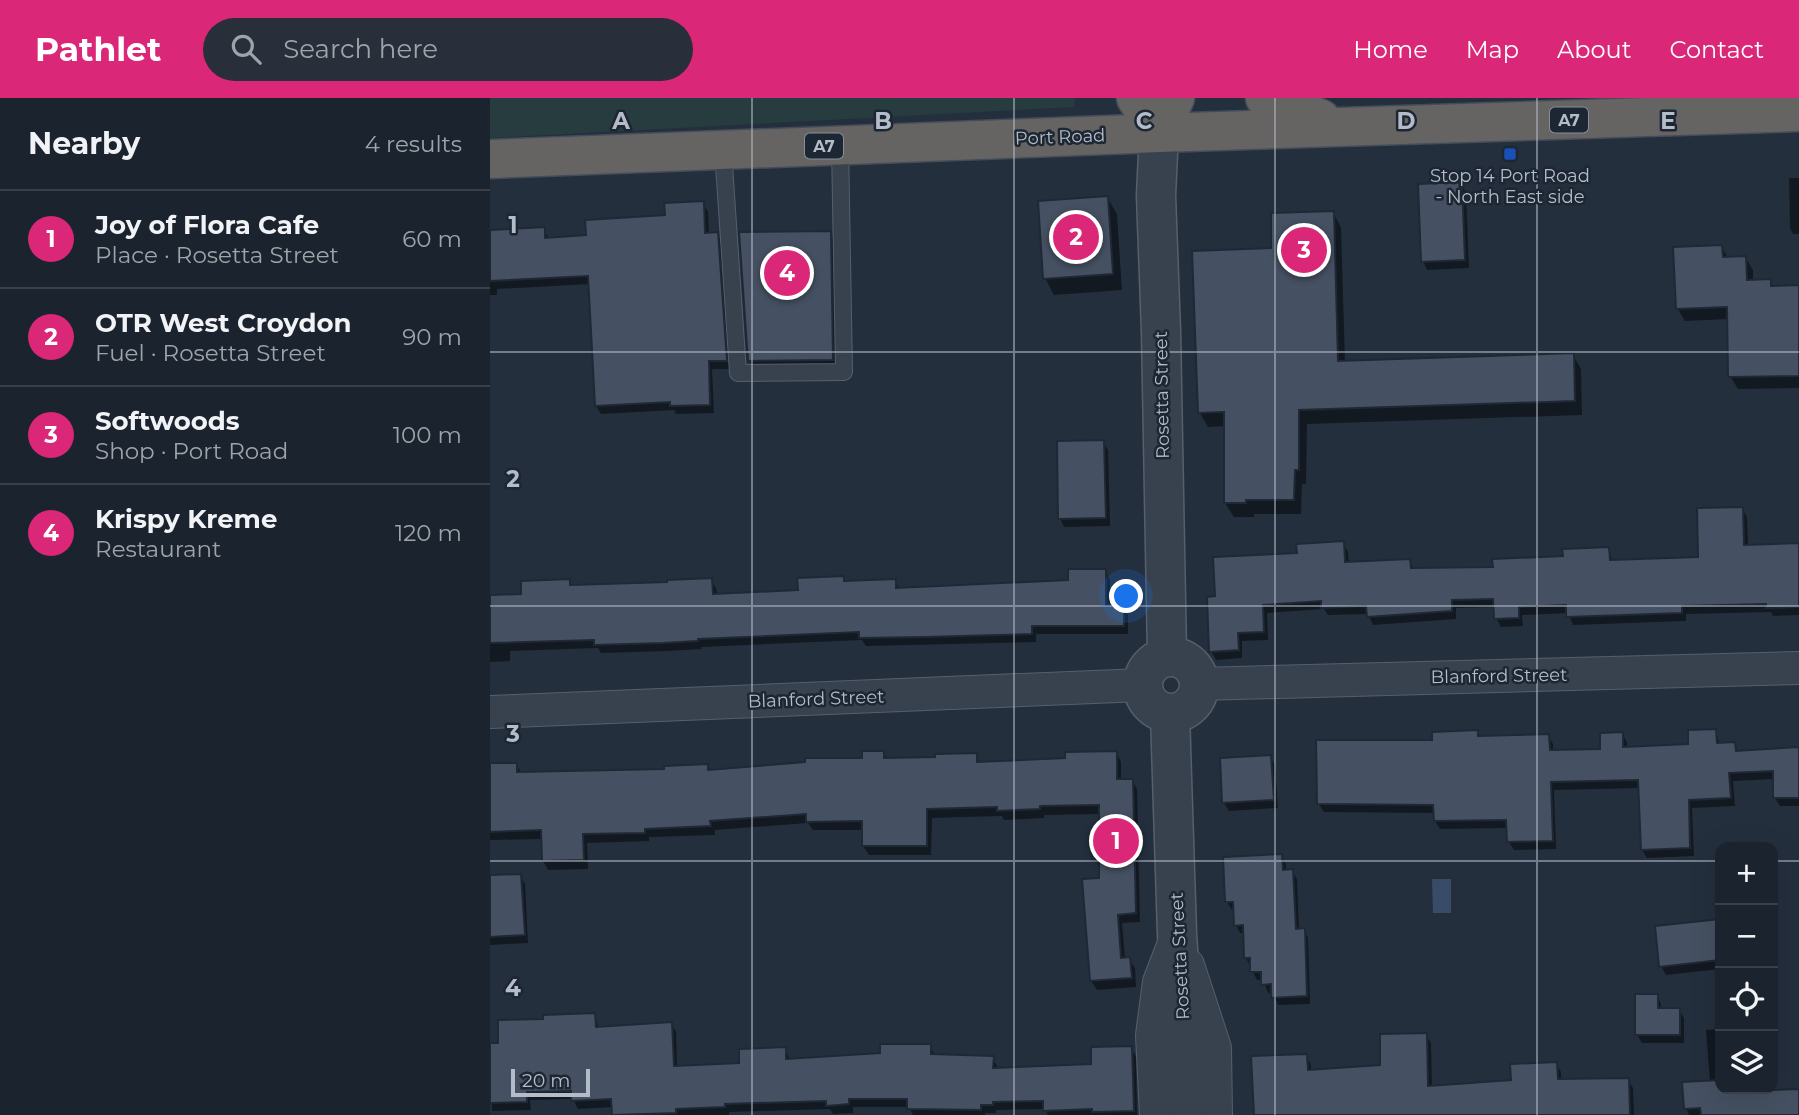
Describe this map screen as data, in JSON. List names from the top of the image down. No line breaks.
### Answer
{"streets":{"highway":["A7","Port Road"],"street":["Rosetta Street","Blanford Street"]},"crossings":[["Port Road","Rosetta Street"],["Rosetta Street","Blanford Street"]],"places":{"transit":["Stop 14 Port Road - North East side"]},"scale_bar":"20 m","page":{"header":"Pathlet","search":"Search here","nav":["Home","Map","About","Contact"],"heading":["Nearby","4 results"],"list":[{"mark":"1","name":"Joy of Flora Cafe","note":"Place · Rosetta Street","value":"60 m"},{"mark":"2","name":"OTR West Croydon","note":"Fuel · Rosetta Street","value":"90 m"},{"mark":"3","name":"Softwoods","note":"Shop · Port Road","value":"100 m"},{"mark":"4","name":"Krispy Kreme","note":"Restaurant","value":"120 m"}],"pins":["2","3","4","1"],"map_buttons":["+","−"],"scale":"20 m"},"grid":{"columns":["A","B","C","D","E"],"rows":["1","2","3","4"]}}
